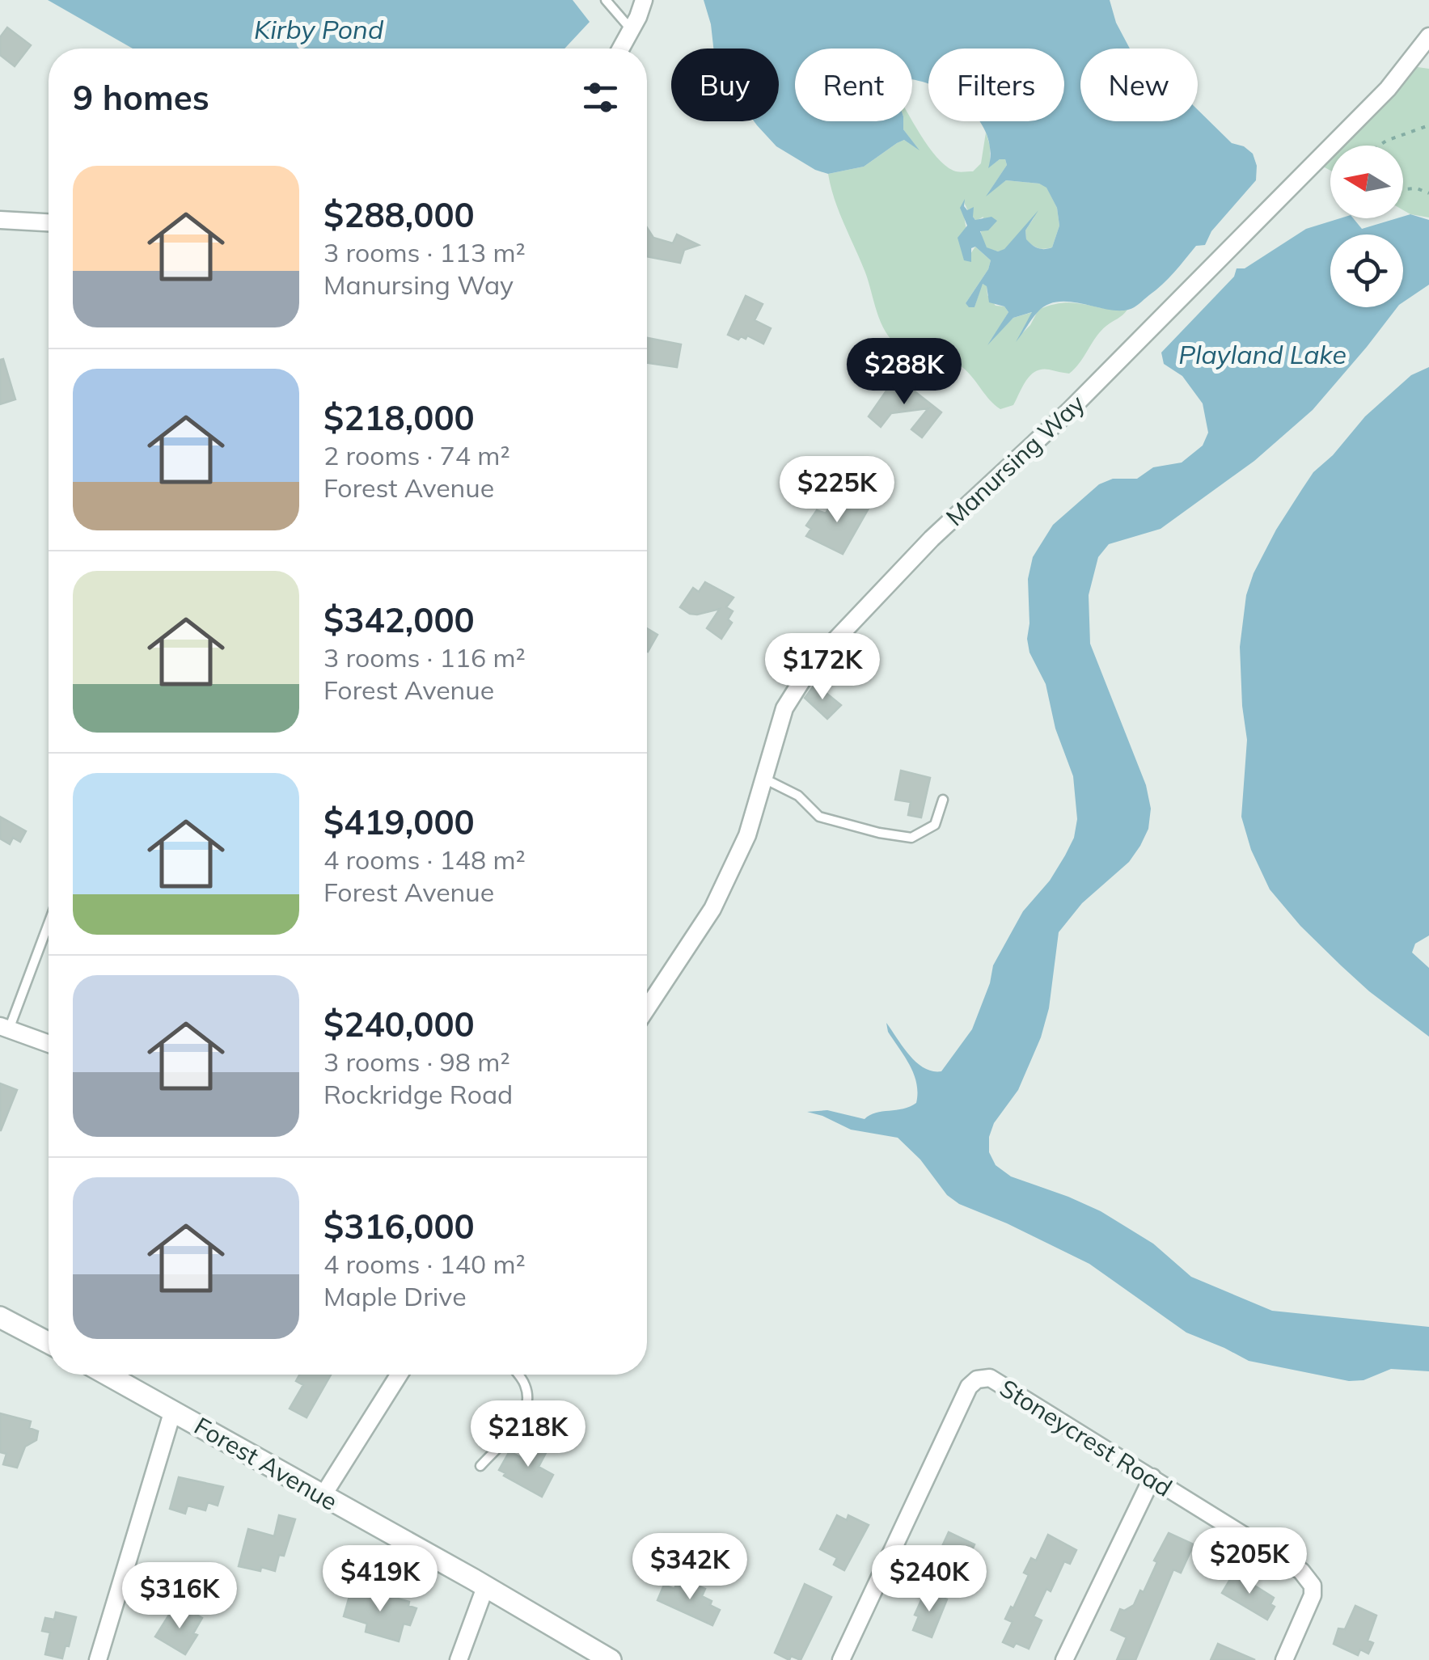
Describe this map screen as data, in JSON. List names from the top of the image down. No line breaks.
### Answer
{"streets":{"street":["Manursing Way","Stoneycrest Road","Forest Avenue"]},"water":["Kirby Pond","Playland Lake"],"north":"left","page":{"chip":["Buy","Rent","Filters","New"],"heading":"9 homes","list":[{"name":"$288,000","note":"3 rooms · 113 m² · Manursing Way"},{"name":"$218,000","note":"2 rooms · 74 m² · Forest Avenue"},{"name":"$342,000","note":"3 rooms · 116 m² · Forest Avenue"},{"name":"$419,000","note":"4 rooms · 148 m² · Forest Avenue"},{"name":"$240,000","note":"3 rooms · 98 m² · Rockridge Road"},{"name":"$316,000","note":"4 rooms · 140 m² · Maple Drive"}],"price":["$288K","$225K","$172K","$218K","$205K","$342K","$419K","$240K","$316K"]}}
